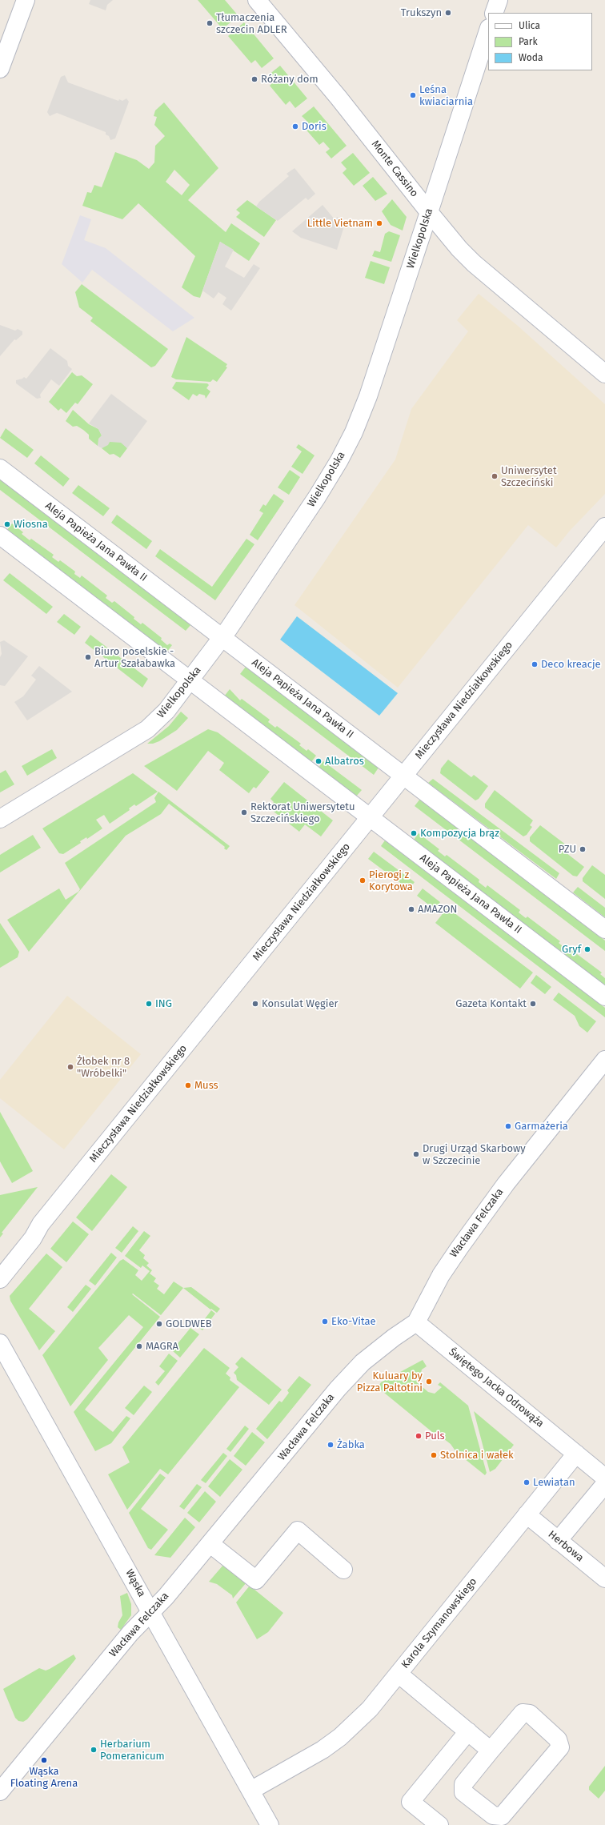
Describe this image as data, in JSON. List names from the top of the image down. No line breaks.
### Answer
{"streets":{"street":["Monte Cassino","Wielkopolska","Aleja Papieża Jana Pawła II","Mieczysława Niedziałkowskiego","Wacława Felczaka","Świętego Jacka Odrowąża","Herbowa","Wąska","Karola Szymanowskiego"]},"crossings":[["Monte Cassino","Wielkopolska"],["Wielkopolska","Aleja Papieża Jana Pawła II"],["Aleja Papieża Jana Pawła II","Mieczysława Niedziałkowskiego"],["Wacława Felczaka","Świętego Jacka Odrowąża"],["Wacława Felczaka","Wąska"],["Świętego Jacka Odrowąża","Karola Szymanowskiego"],["Herbowa","Karola Szymanowskiego"],["Wąska","Karola Szymanowskiego"]],"places":["Trukszyn","Tłumaczenia szczecin ADLER","Różany dom","Leśna kwiaciarnia","Doris","Little Vietnam","Uniwersytet Szczeciński","Wiosna","Biuro poselskie - Artur Szałabawka","Deco kreacje","Albatros","Rektorat Uniwersytetu Szczecińskiego","Kompozycja brąz","PZU","Pierogi z Korytowa","AMAZON","Gryf","ING","Konsulat Węgier","Gazeta Kontakt","Żłobek nr 8 \"Wróbelki\"","Muss","Garmażeria","Drugi Urząd Skarbowy w Szczecinie","Eko-Vitae","GOLDWEB","MAGRA","Kuluary by Pizza Paltotini","Puls","Żabka","Stolnica i wałek","Lewiatan","Herbarium Pomeranicum","Wąska Floating Arena"],"legend":["Ulica","Park","Woda"]}
